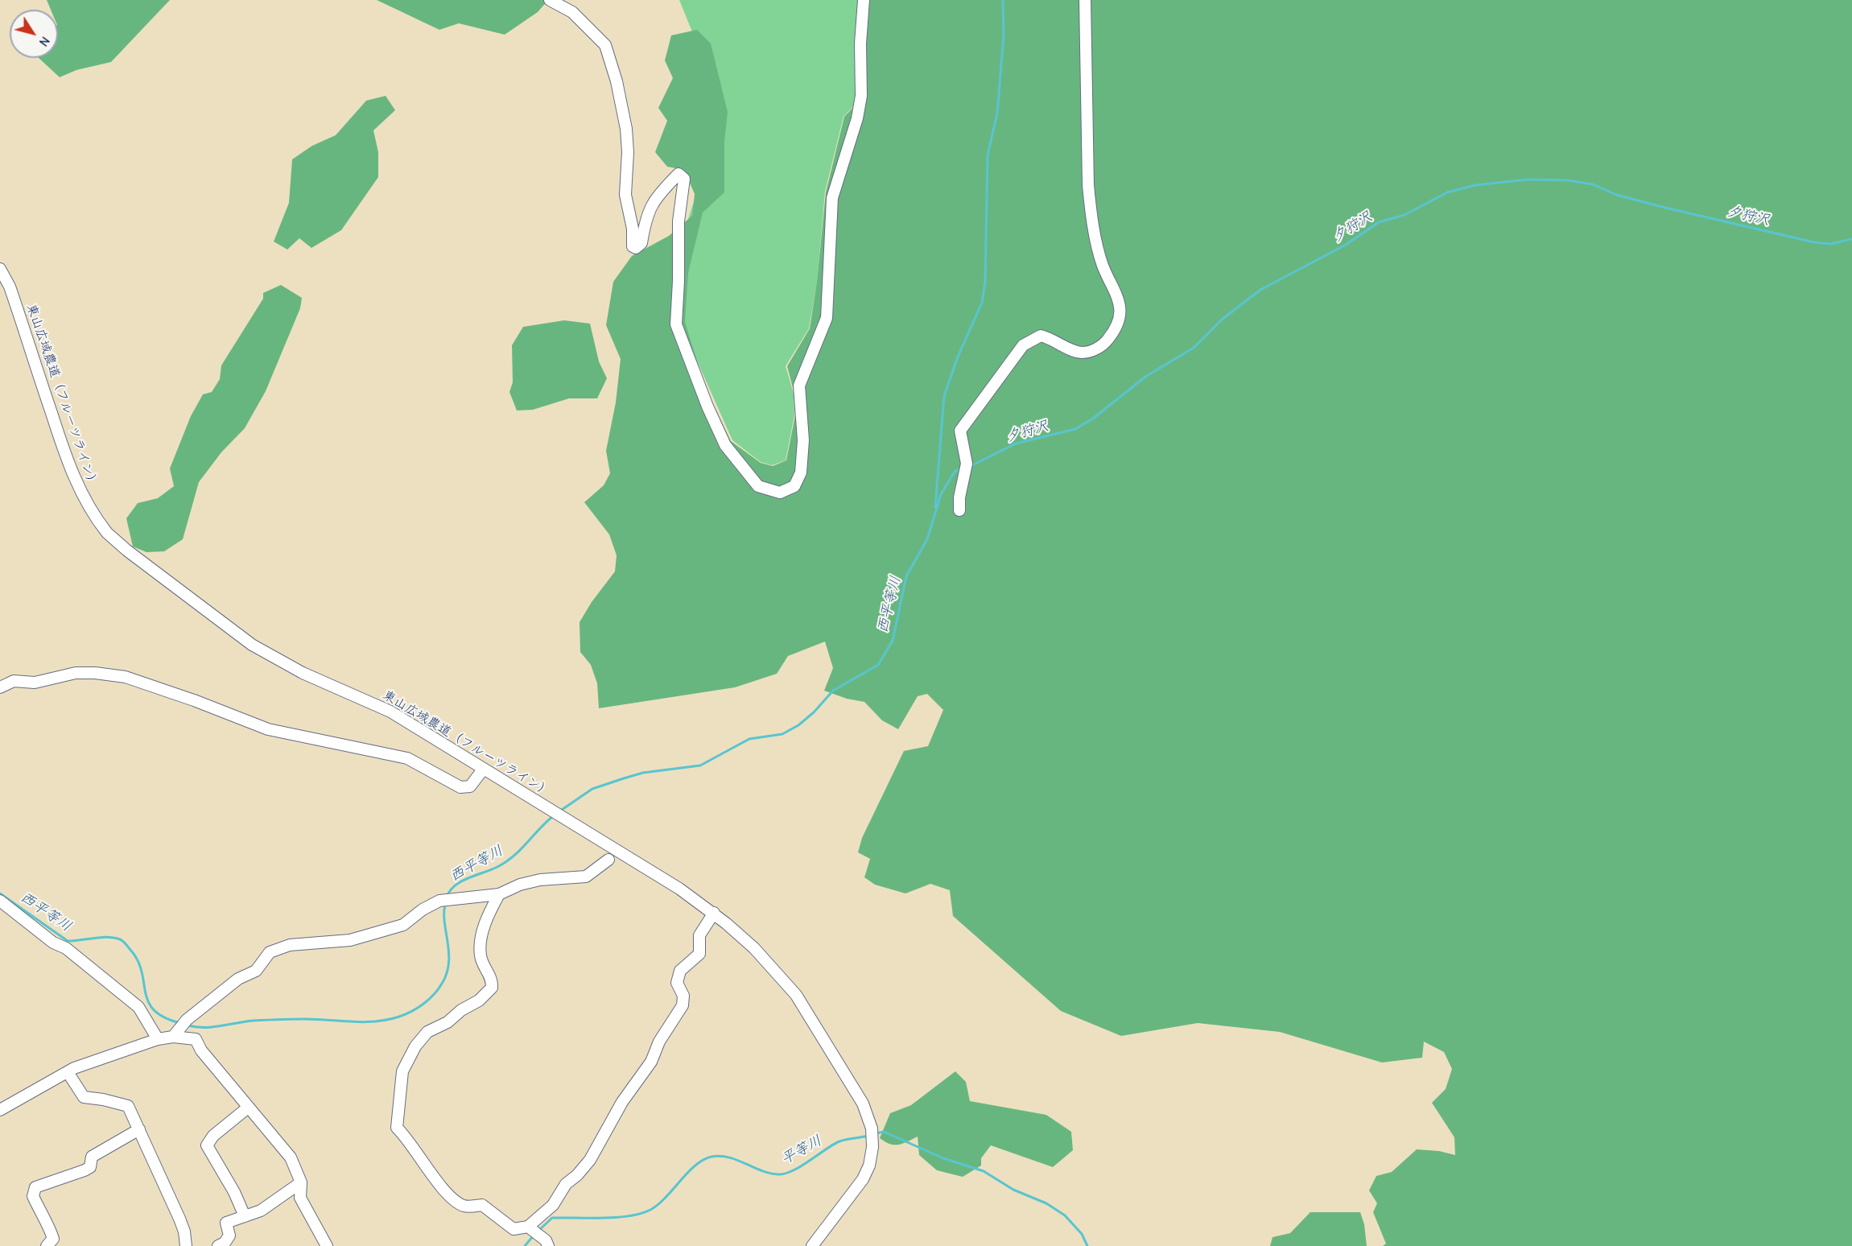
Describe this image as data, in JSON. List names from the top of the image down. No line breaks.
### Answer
{"streets":{"street":["東山広域農道（フルーツライン）"]},"water":["夕狩沢","西平等川","平等川"],"north":"bottom right"}
